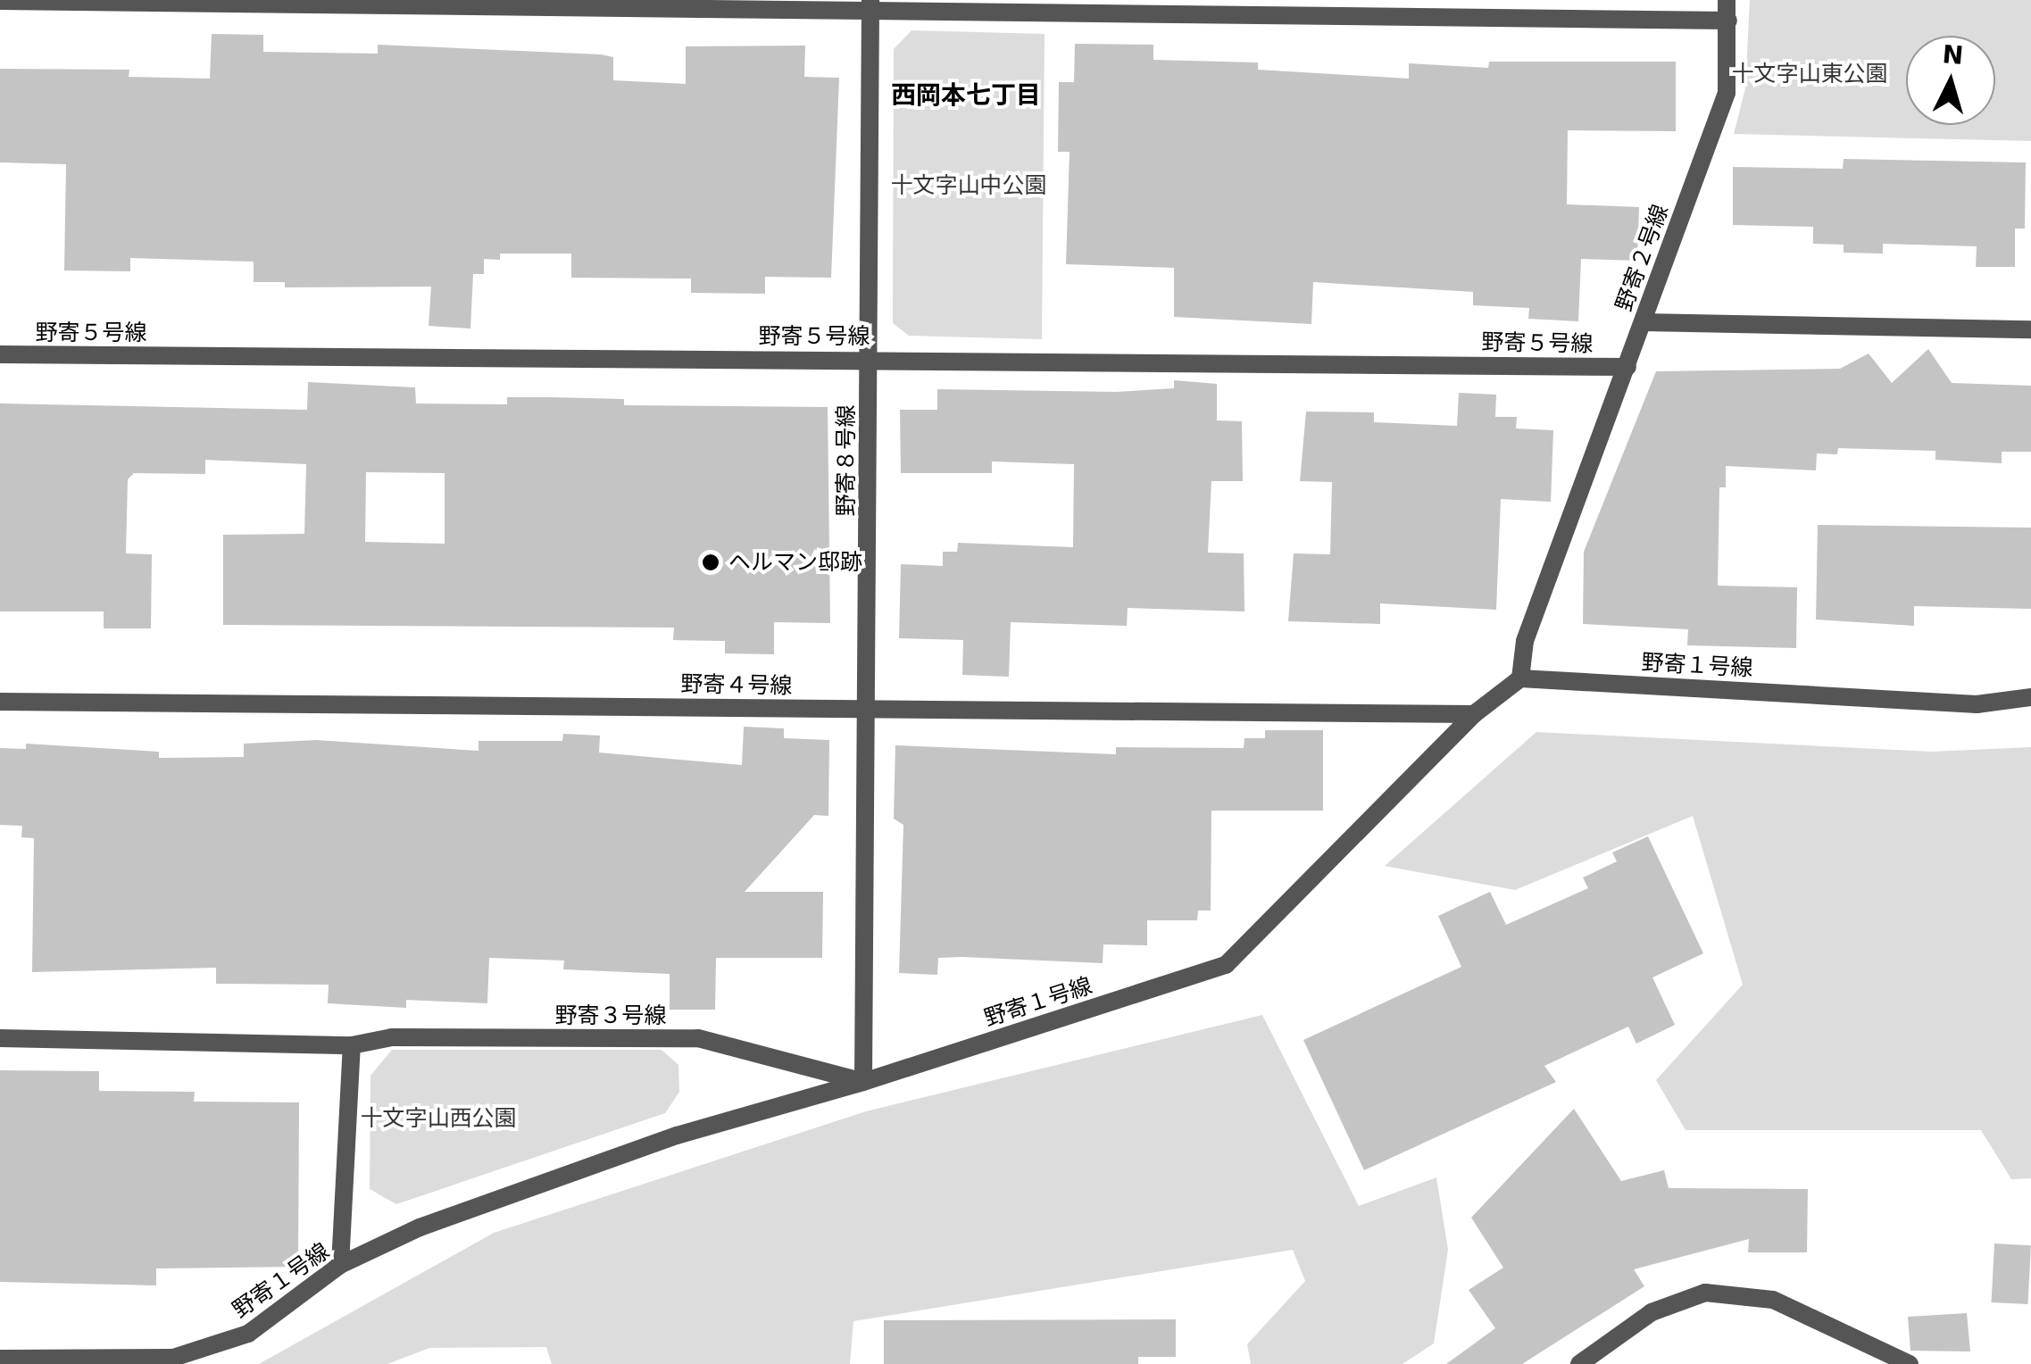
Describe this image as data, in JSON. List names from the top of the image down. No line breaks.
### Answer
{"streets":{"street":["野寄２号線","野寄５号線","野寄８号線","野寄１号線","野寄４号線","野寄３号線"]},"crossings":[["野寄２号線","野寄５号線"],["野寄２号線","野寄１号線"],["野寄５号線","野寄８号線"],["野寄８号線","野寄１号線"],["野寄８号線","野寄４号線"],["野寄８号線","野寄３号線"],["野寄１号線","野寄４号線"],["野寄１号線","野寄３号線"]],"districts":["西岡本七丁目"],"parks":["十文字山東公園","十文字山中公園","十文字山西公園"],"places":["ヘルマン邸跡"],"north":"top"}
